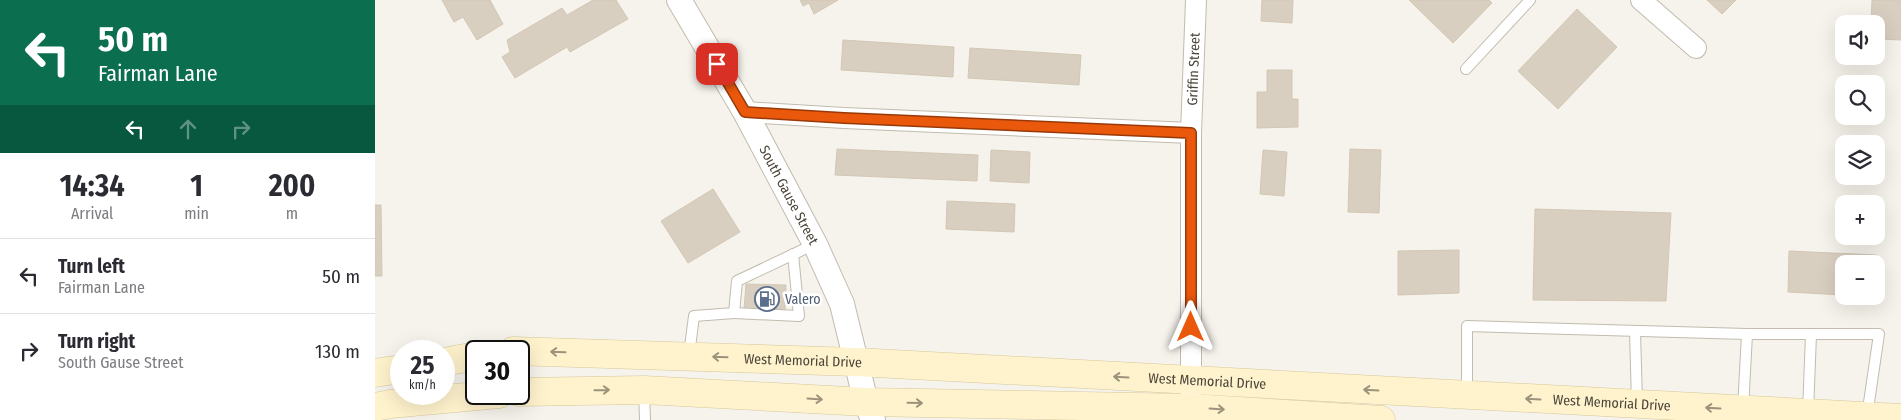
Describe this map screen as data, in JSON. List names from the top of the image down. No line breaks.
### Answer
{"streets":{"main road":["West Memorial Drive"],"street":["Griffin Street","South Gause Street"]},"crossings":[["Griffin Street","West Memorial Drive"],["South Gause Street","West Memorial Drive"]],"places":{"fuel station":["Valero"]},"page":{"turn":["50 m","Fairman Lane"],"map_buttons":["+","−"],"eta":["14:34","Arrival","1","min","200","m"],"list":[{"name":"Turn left","note":"Fairman Lane","value":"50 m"},{"name":"Turn right","note":"South Gause Street","value":"130 m"}],"speed":"25 km/h","limit":"30"}}
